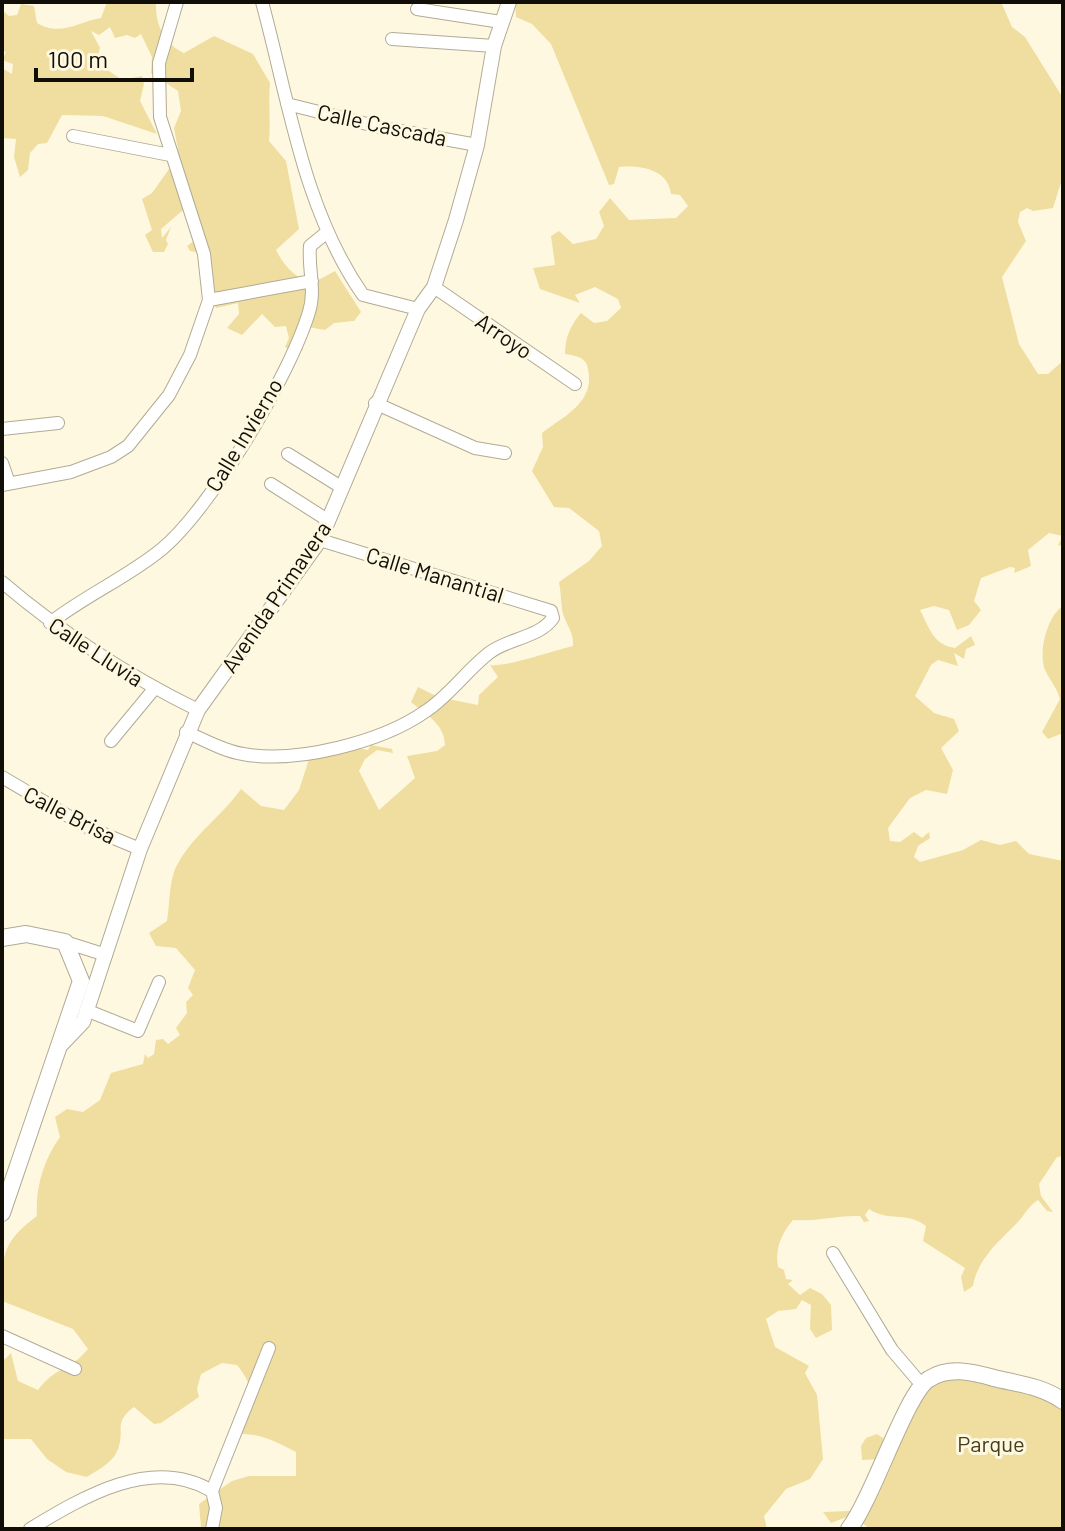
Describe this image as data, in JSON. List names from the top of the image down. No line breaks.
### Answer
{"streets":{"street":["Calle Cascada","Arroyo","Calle Invierno","Calle Manantial","Avenida Primavera","Calle Lluvia","Calle Brisa"]},"crossings":[["Calle Cascada","Avenida Primavera"],["Arroyo","Avenida Primavera"],["Calle Invierno","Calle Lluvia"],["Calle Manantial","Avenida Primavera"],["Avenida Primavera","Calle Lluvia"],["Avenida Primavera","Calle Brisa"]],"parks":["Parque"],"scale_bar":"100 m"}
